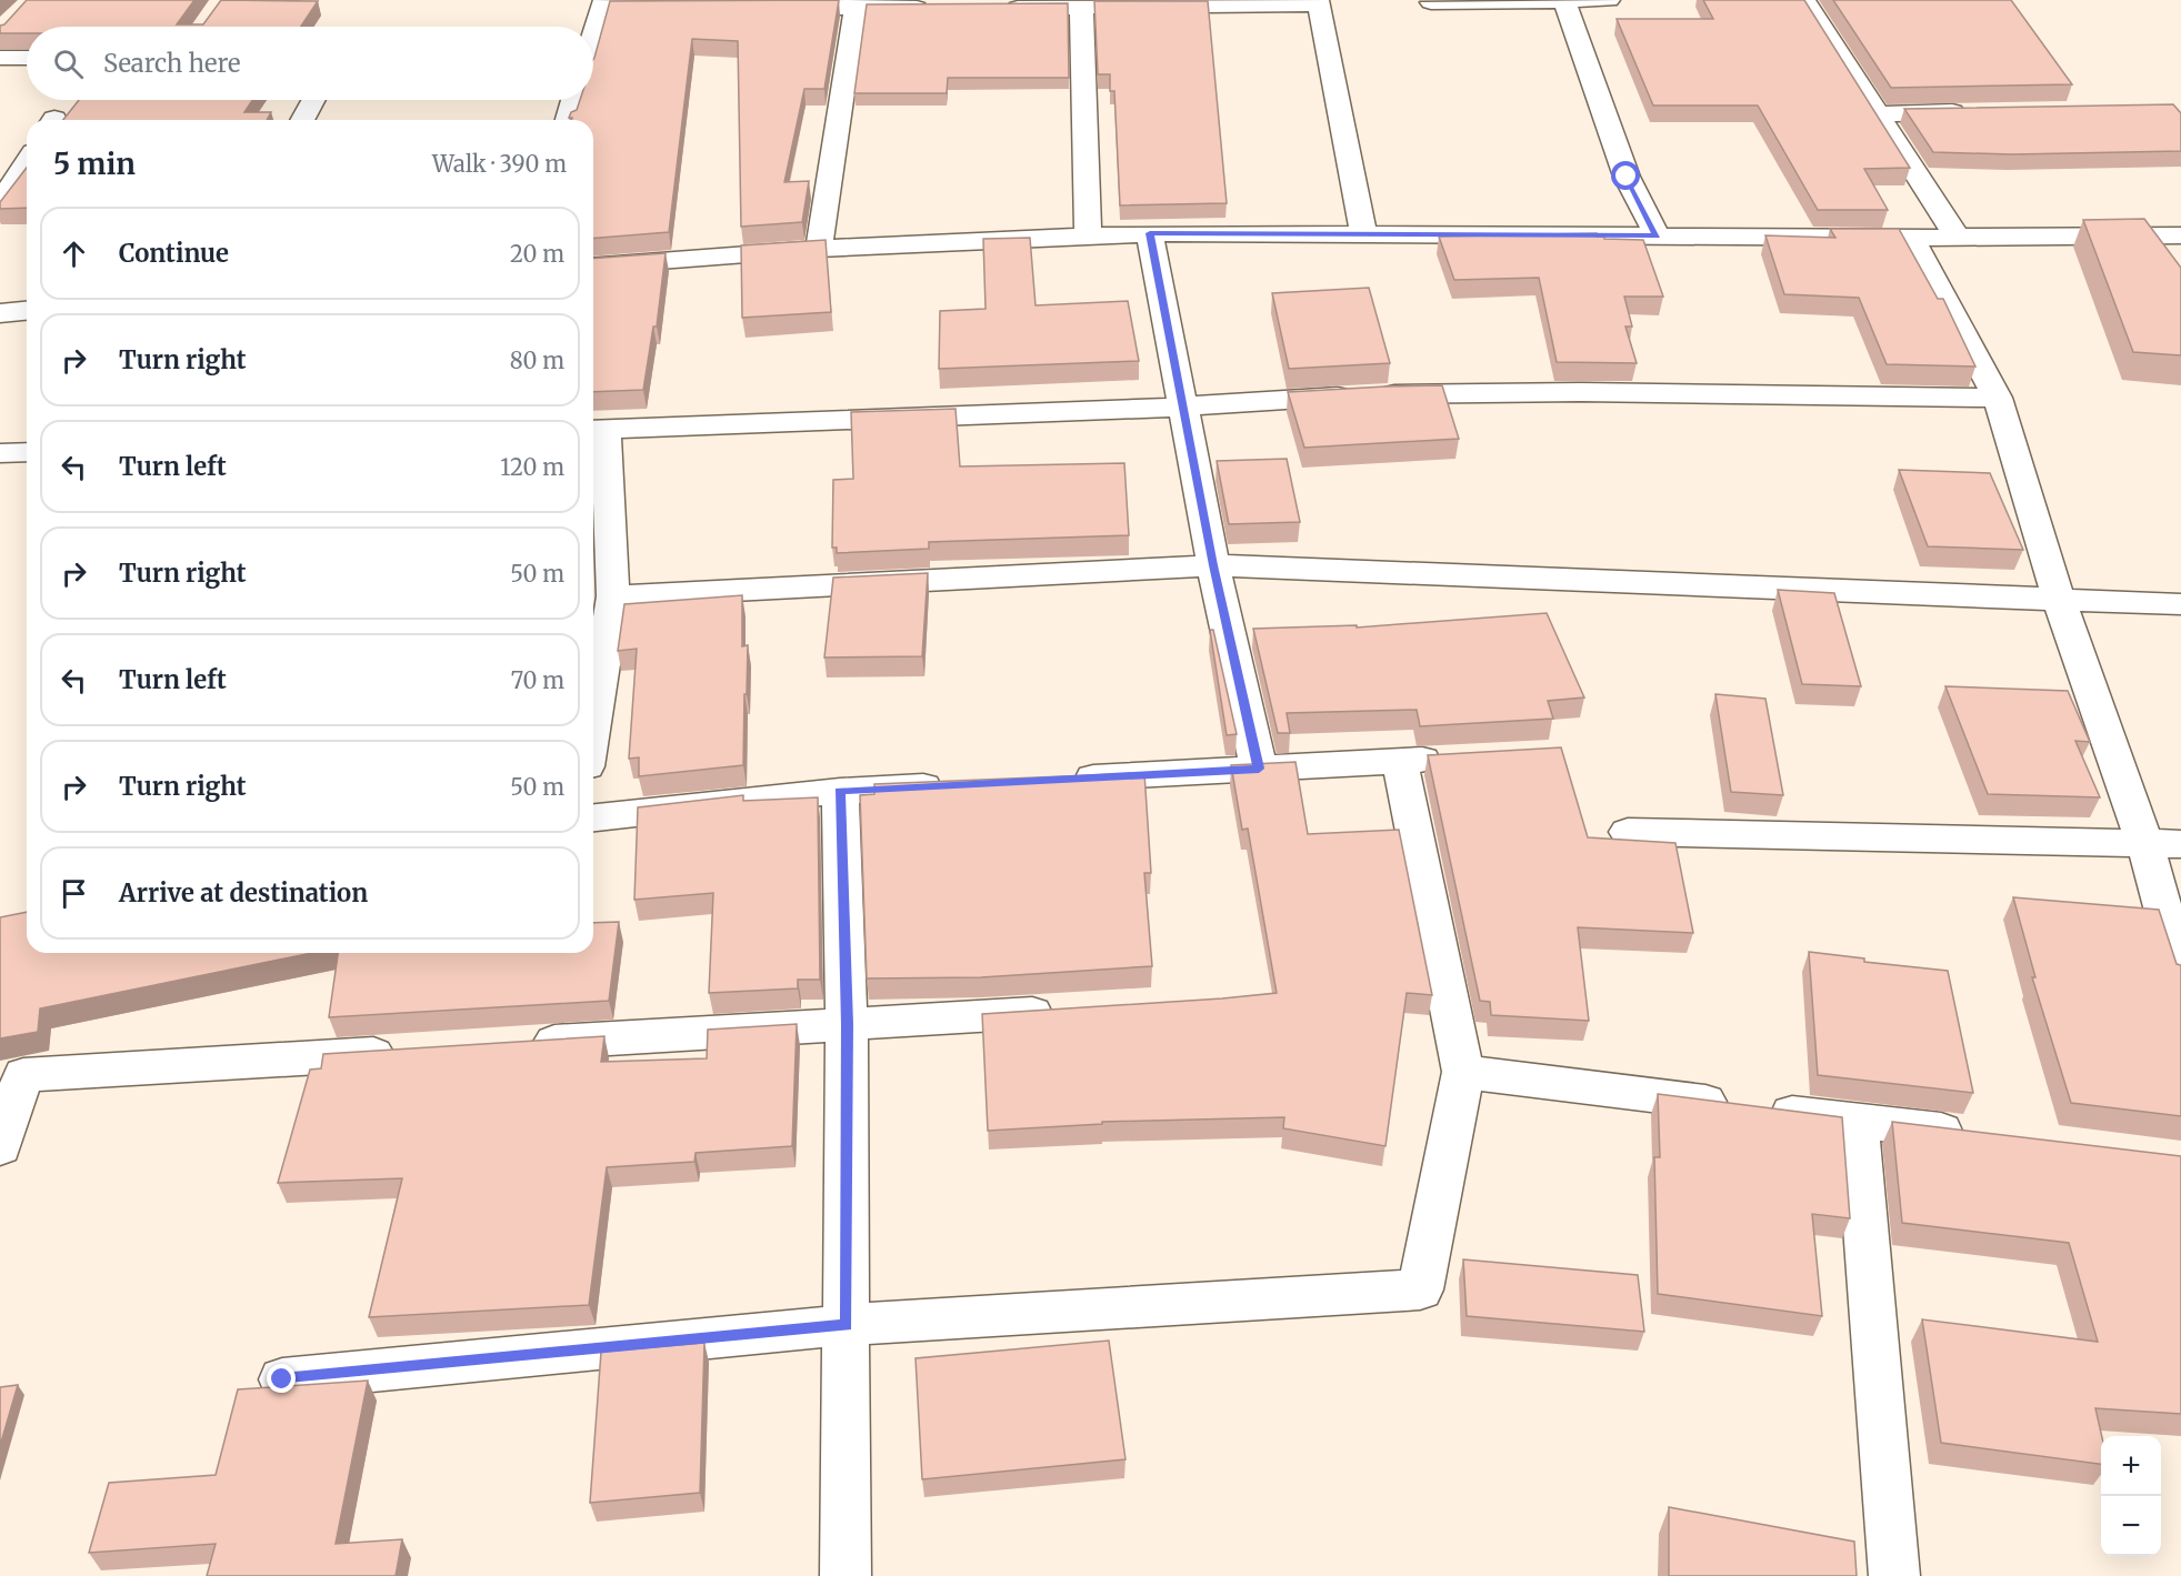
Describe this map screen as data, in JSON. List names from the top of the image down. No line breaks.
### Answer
{"page":{"search":"Search here","heading":["5 min","Walk · 390 m"],"list":[["Continue","20 m"],["Turn right","80 m"],["Turn left","120 m"],["Turn right","50 m"],["Turn left","70 m"],["Turn right","50 m"],"Arrive at destination"],"map_buttons":["+","−"]}}
